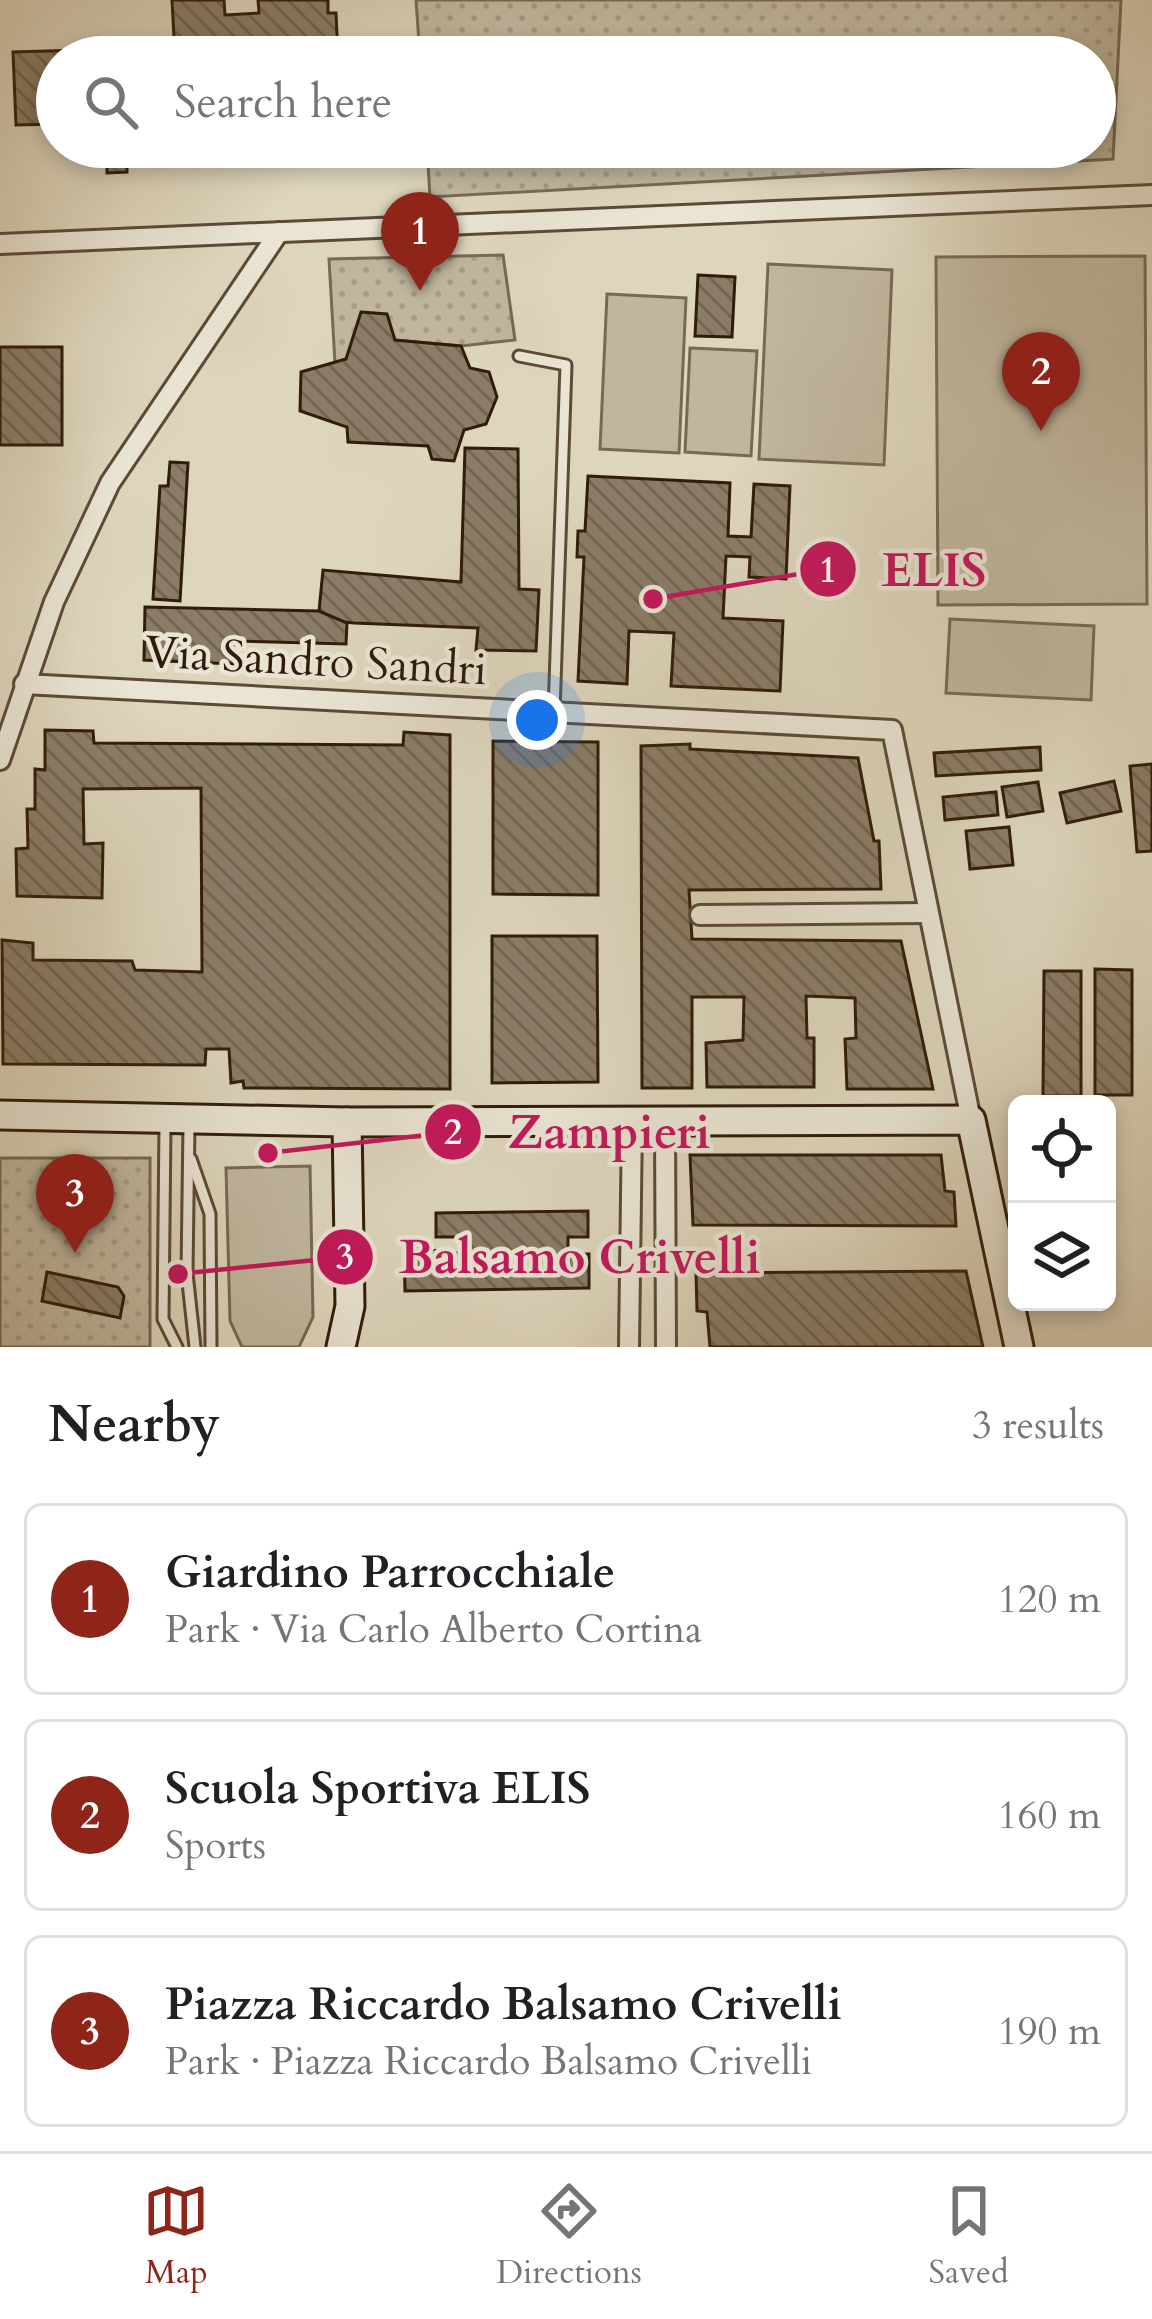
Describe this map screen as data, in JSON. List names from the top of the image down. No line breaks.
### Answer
{"streets":{"street":["Via Sandro Sandri"]},"places":["ELIS","Zampieri","Balsamo Crivelli"],"page":{"search":"Search here","pins":["1","2","3"],"heading":["Nearby","3 results"],"list":[{"mark":"1","name":"Giardino Parrocchiale","note":"Park · Via Carlo Alberto Cortina","value":"120 m"},{"mark":"2","name":"Scuola Sportiva ELIS","note":"Sports","value":"160 m"},{"mark":"3","name":"Piazza Riccardo Balsamo Crivelli","note":"Park · Piazza Riccardo Balsamo Crivelli","value":"190 m"}],"nav":["Map","Directions","Saved"]}}
